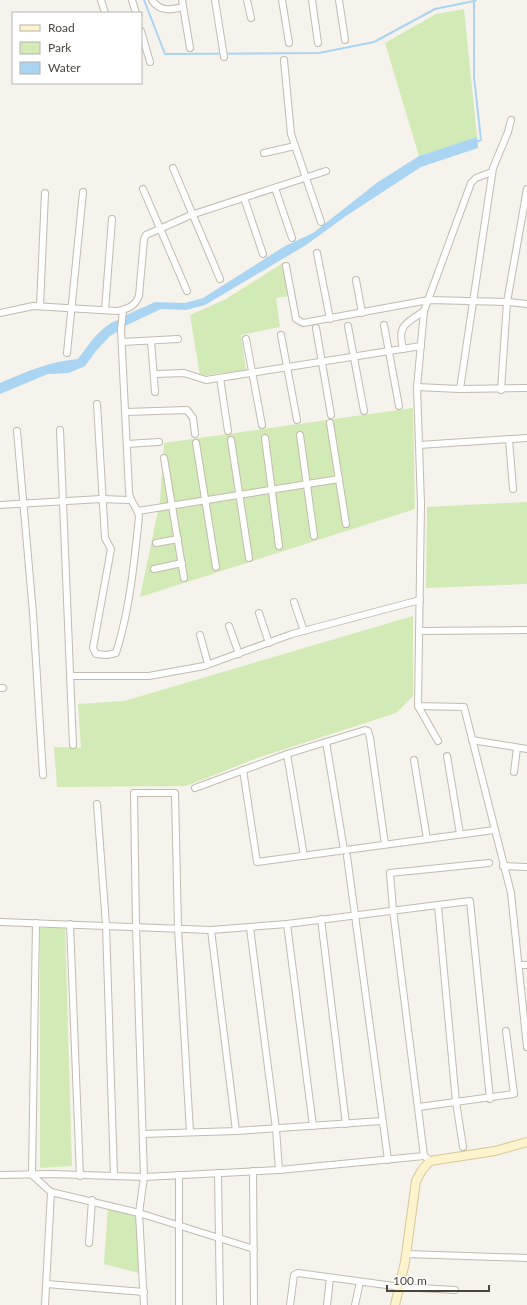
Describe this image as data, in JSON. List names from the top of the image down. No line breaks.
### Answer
{"legend":["Road","Park","Water"],"scale_bar":"100 m"}
